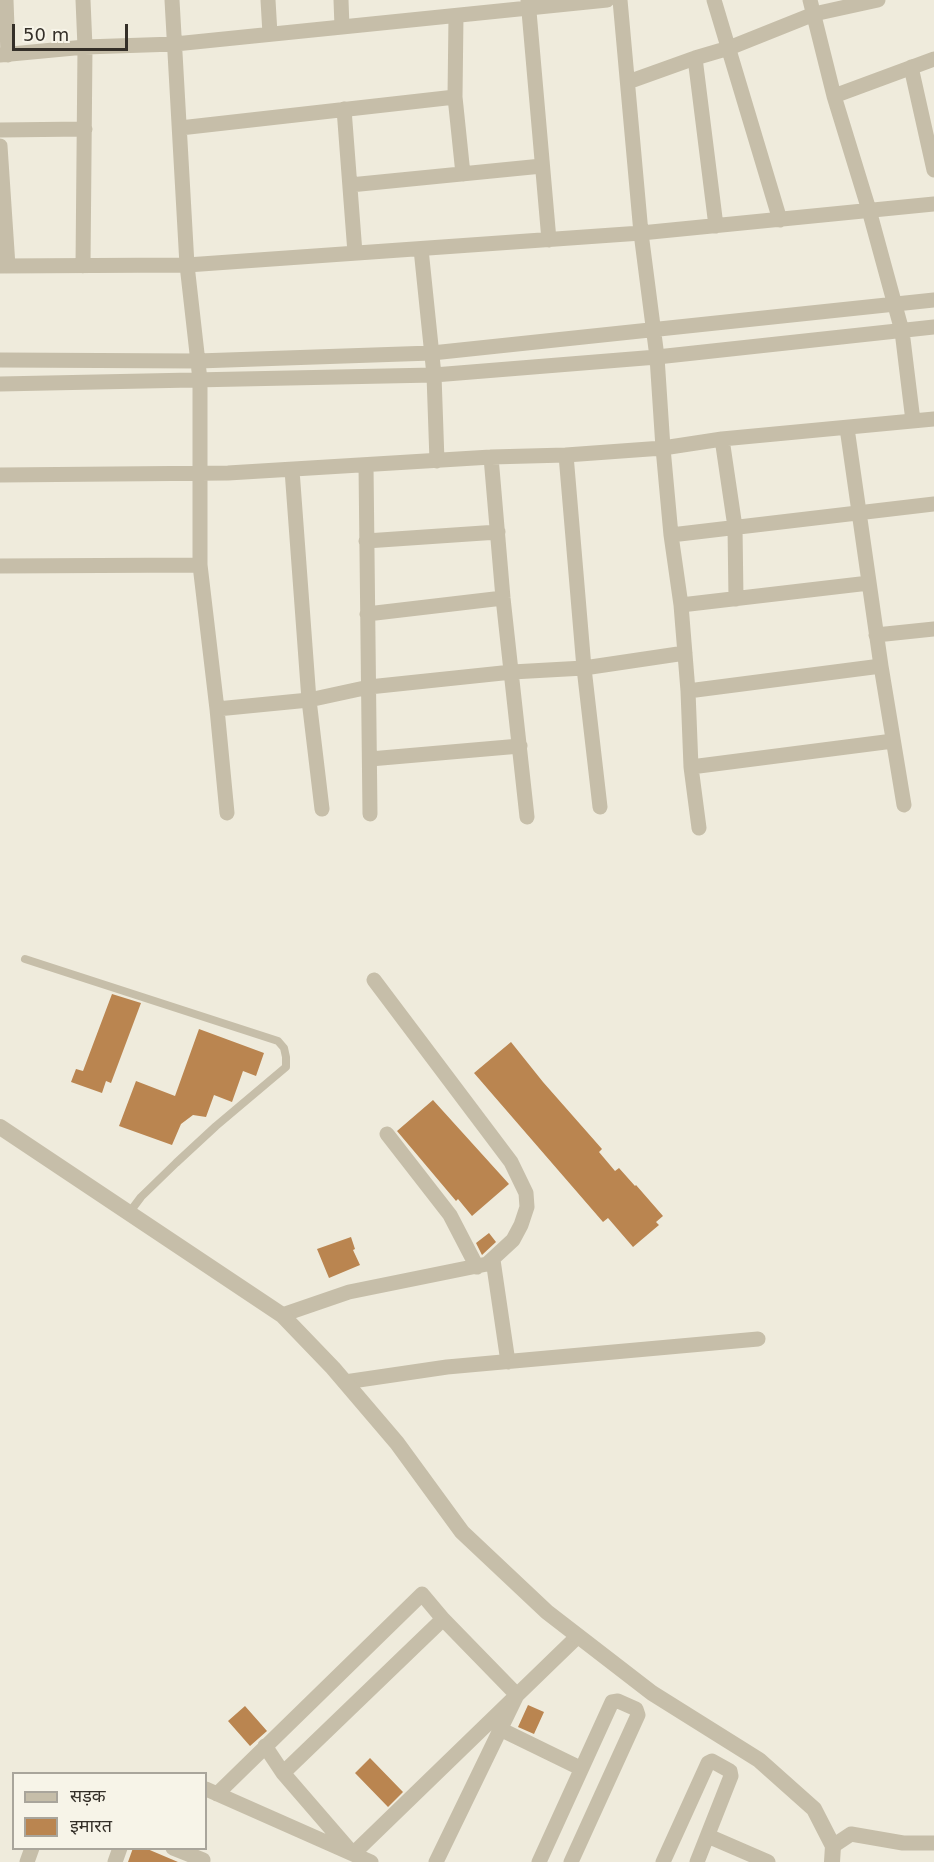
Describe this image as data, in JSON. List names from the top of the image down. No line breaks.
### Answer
{"legend":["सड़क","इमारत"],"scale_bar":"50 m"}
